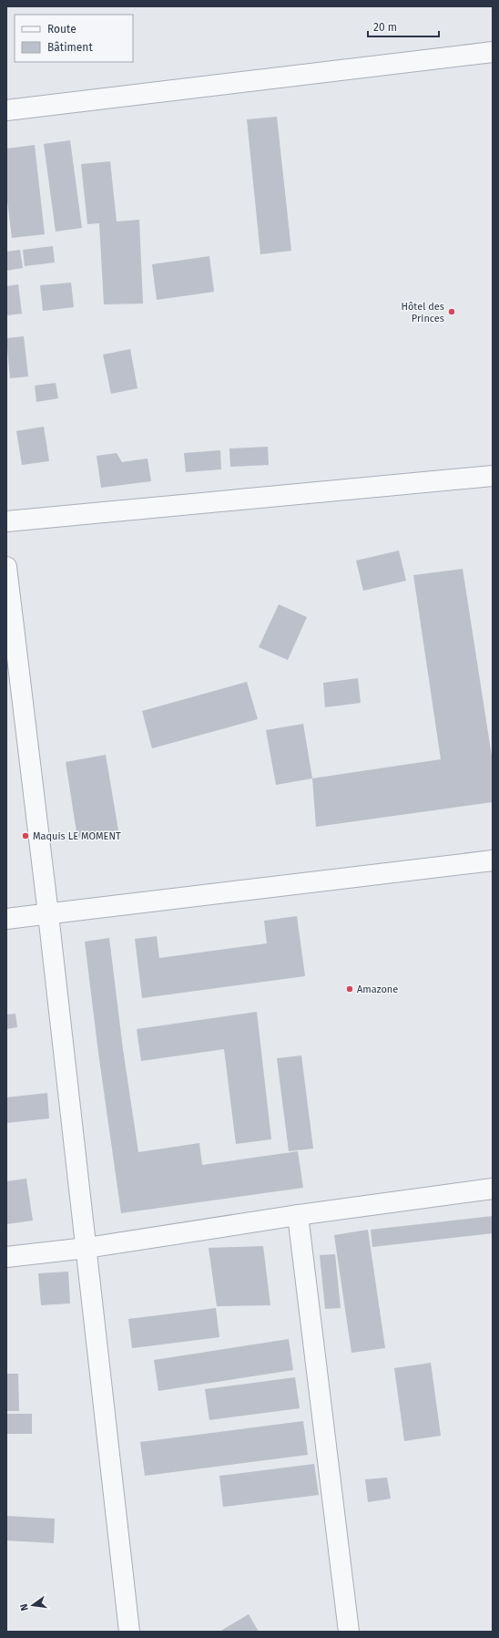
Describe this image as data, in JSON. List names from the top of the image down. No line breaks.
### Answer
{"places":["Hôtel des Princes","Maquis LE MOMENT","Amazone"],"legend":["Route","Bâtiment"],"scale_bar":"20 m","north":"left"}
